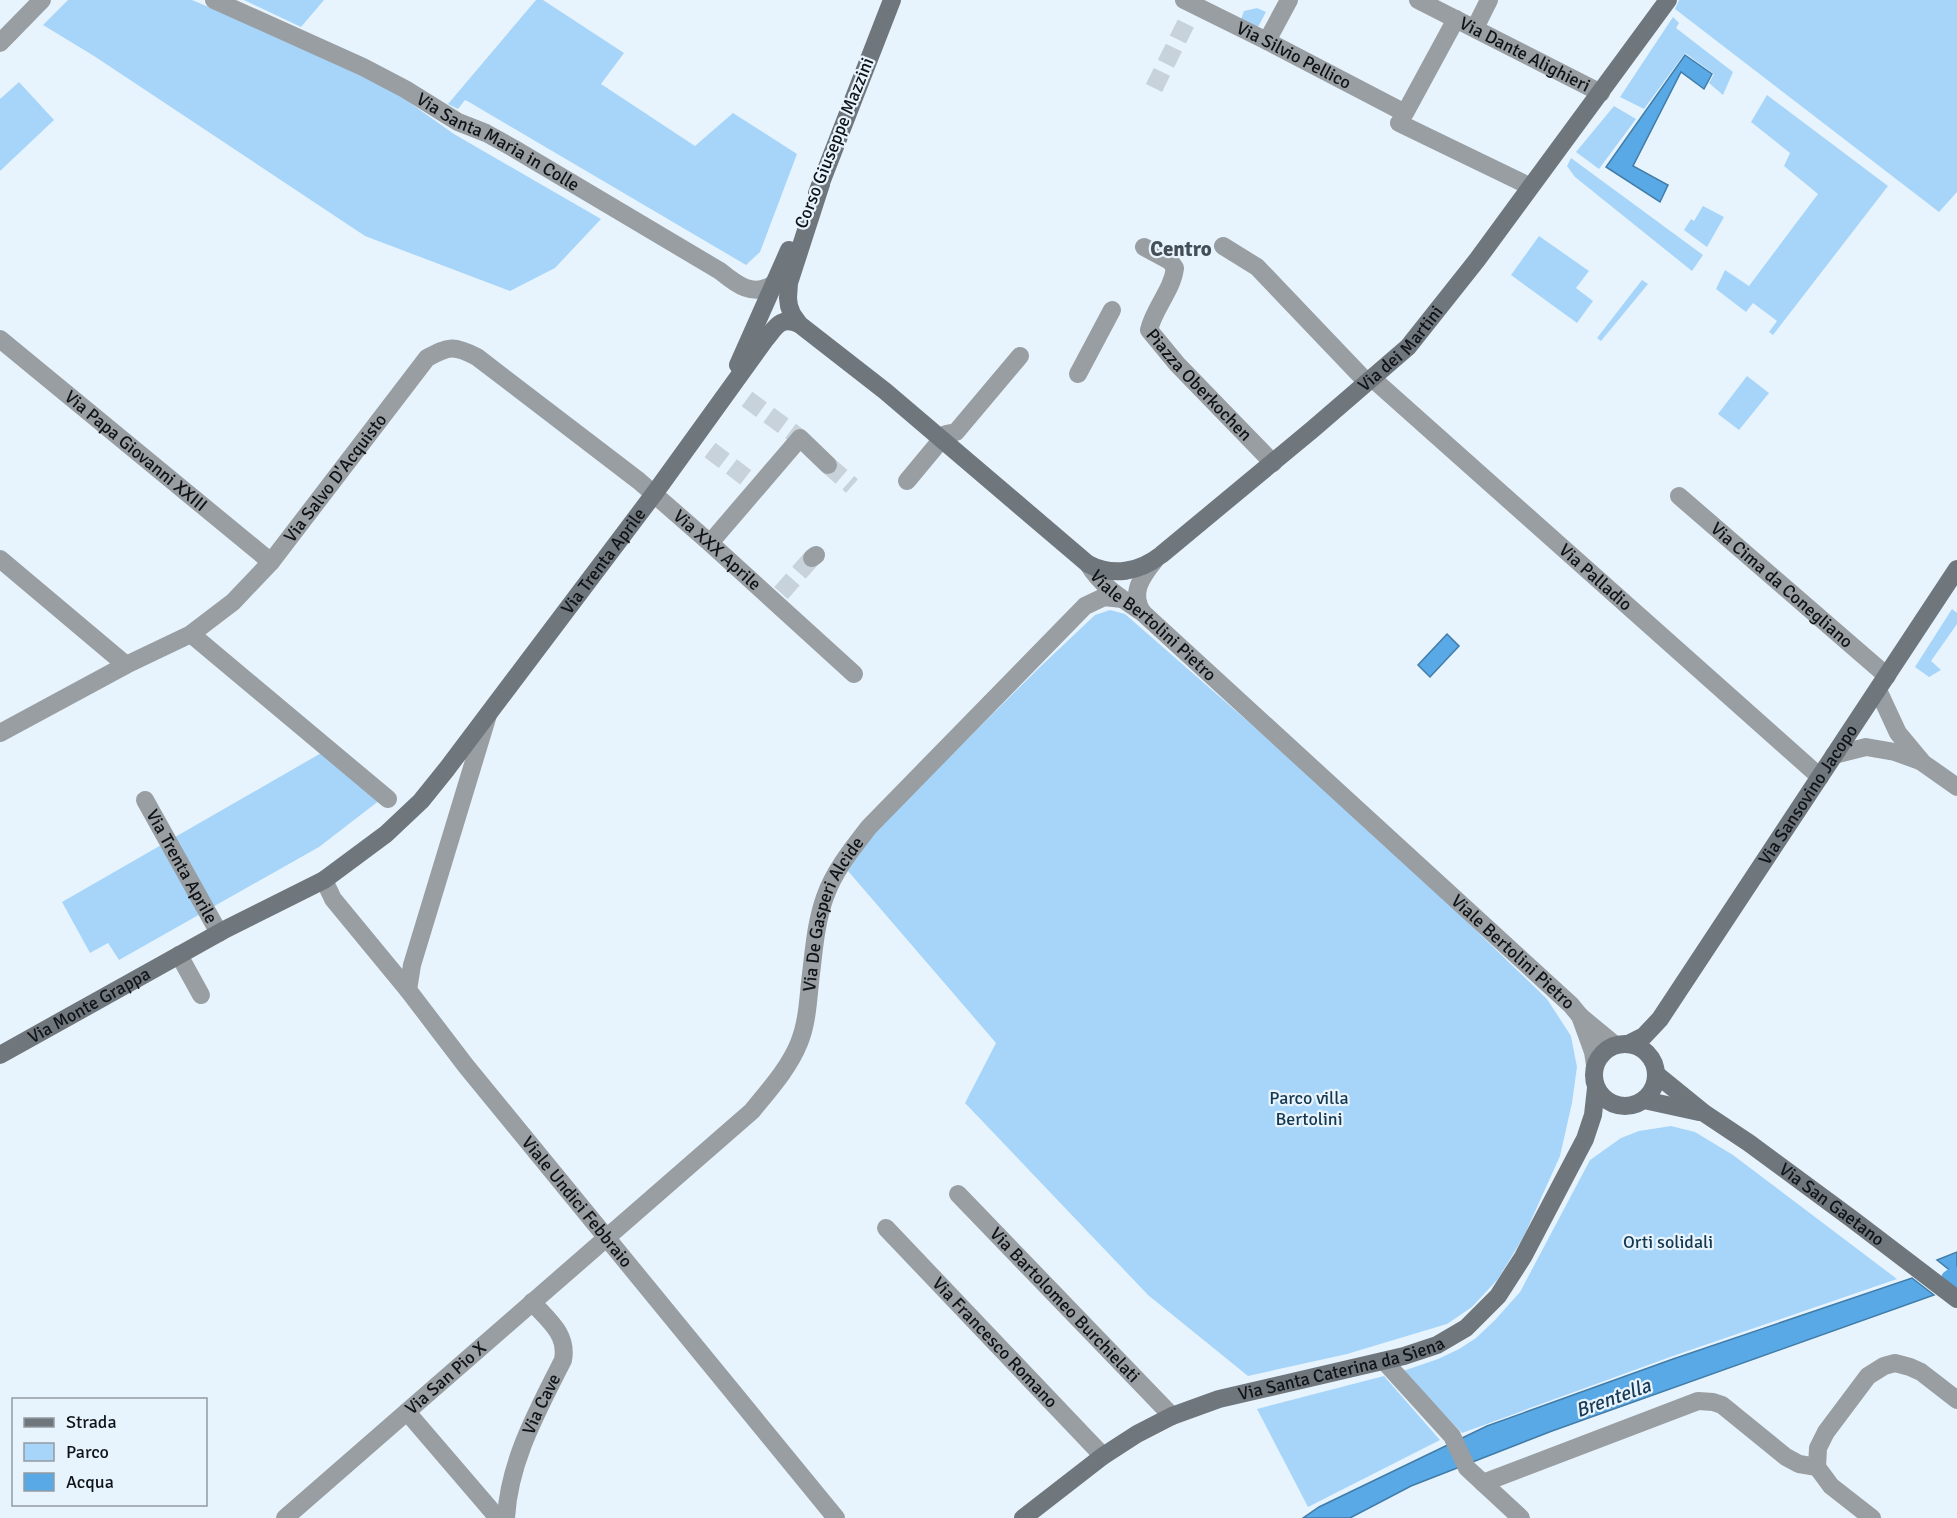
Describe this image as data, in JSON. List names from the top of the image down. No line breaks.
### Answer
{"streets":{"main road":["Corso Giuseppe Mazzini","Via dei Martini","Via Trenta Aprile","Viale Bertolini Pietro","Via Sansovino Jacopo","Via Monte Grappa","Via San Gaetano","Via Santa Caterina da Siena"],"street":["Via Dante Alighieri","Via Silvio Pellico","Via Santa Maria in Colle","Piazza Oberkochen","Via Papa Giovanni XXIII","Via Salvo D'Acquisto","Via XXX Aprile","Via Palladio","Via Cima da Conegliano","Via De Gasperi Alcide","Viale Undici Febbraio","Via Bartolomeo Burchielati","Via Francesco Romano","Via San Pio X","Via Cave"]},"crossings":[["Via Dante Alighieri","Via dei Martini"],["Via Santa Maria in Colle","Corso Giuseppe Mazzini"],["Via Santa Maria in Colle","Via Trenta Aprile"],["Corso Giuseppe Mazzini","Via Trenta Aprile"],["Via dei Martini","Piazza Oberkochen"],["Via dei Martini","Via Palladio"],["Via dei Martini","Viale Bertolini Pietro"],["Via Papa Giovanni XXIII","Via Salvo D'Acquisto"],["Via Salvo D'Acquisto","Via XXX Aprile"],["Via Salvo D'Acquisto","Via Trenta Aprile"],["Via XXX Aprile","Via Trenta Aprile"],["Via Trenta Aprile","Viale Bertolini Pietro"],["Via Trenta Aprile","Via Monte Grappa"],["Via Trenta Aprile","Viale Undici Febbraio"],["Via Palladio","Via Sansovino Jacopo"],["Via Cima da Conegliano","Via Sansovino Jacopo"],["Viale Bertolini Pietro","Via Sansovino Jacopo"],["Viale Bertolini Pietro","Via San Gaetano"],["Viale Bertolini Pietro","Via Santa Caterina da Siena"],["Via Sansovino Jacopo","Via San Gaetano"],["Via Sansovino Jacopo","Via Santa Caterina da Siena"],["Via De Gasperi Alcide","Viale Undici Febbraio"],["Via De Gasperi Alcide","Via San Pio X"],["Viale Undici Febbraio","Via San Pio X"],["Via San Gaetano","Via Santa Caterina da Siena"],["Via Bartolomeo Burchielati","Via Santa Caterina da Siena"],["Via Francesco Romano","Via Santa Caterina da Siena"],["Via San Pio X","Via Cave"]],"districts":["Centro"],"water":["Brentella"],"parks":["Parco villa Bertolini","Orti solidali"],"legend":["Strada","Parco","Acqua"]}
